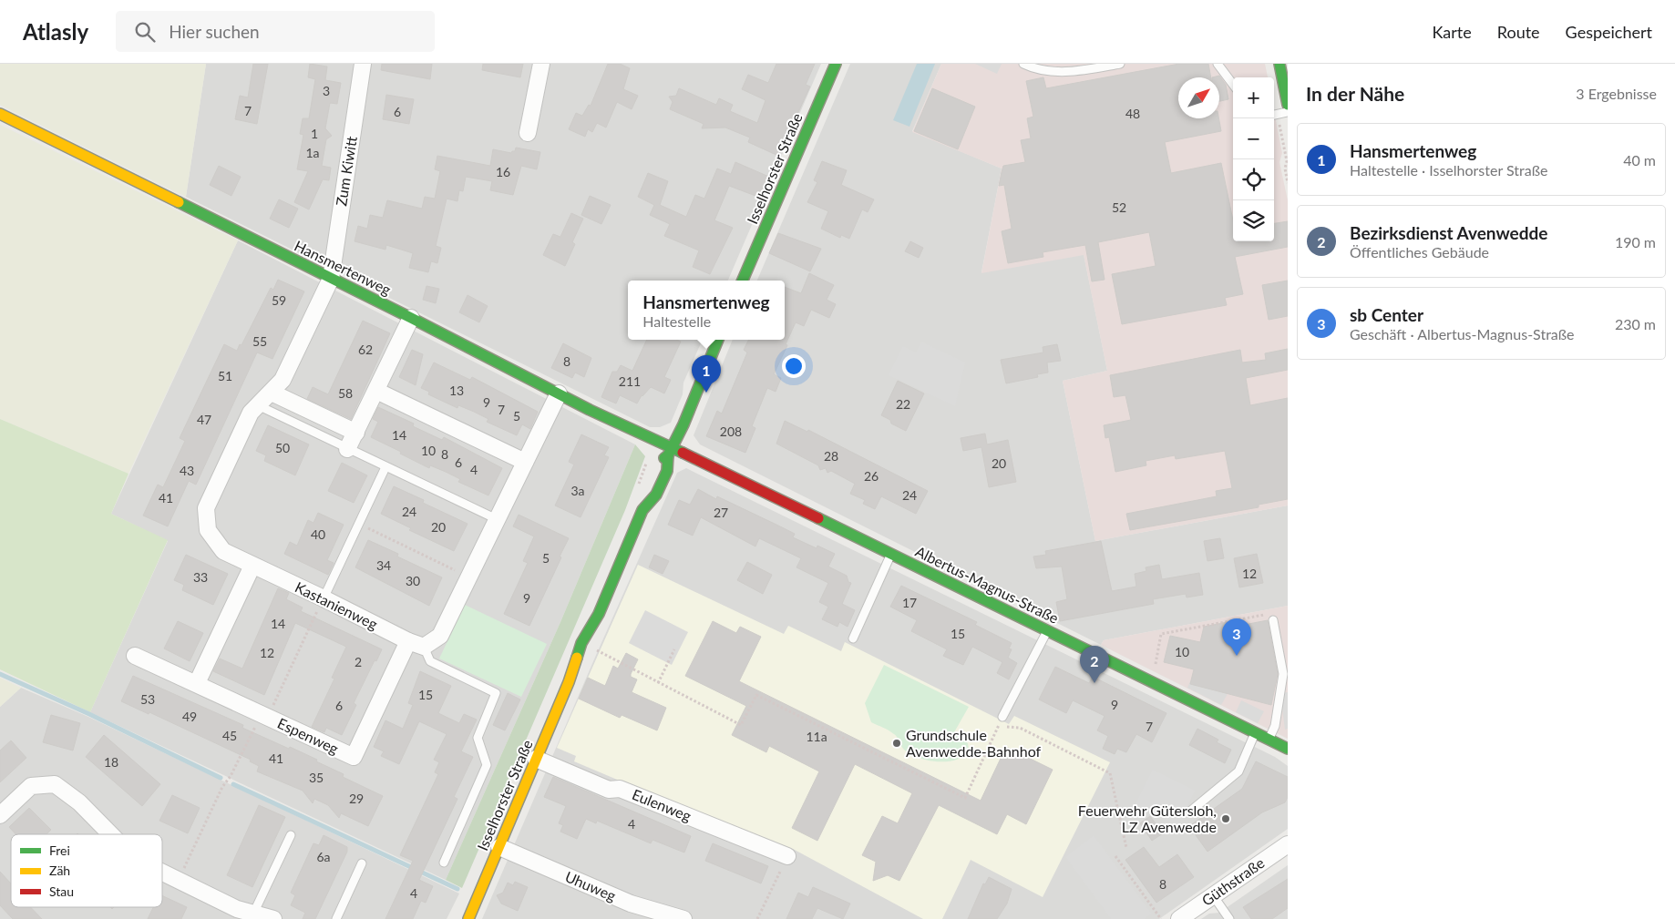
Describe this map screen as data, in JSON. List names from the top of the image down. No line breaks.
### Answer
{"streets":{"street":["Isselhorster Straße","Zum Kiwitt","Hansmertenweg","Albertus-Magnus-Straße","Kastanienweg","Espenweg","Eulenweg","Güthstraße","Uhuweg"]},"crossings":[["Isselhorster Straße","Hansmertenweg"],["Isselhorster Straße","Albertus-Magnus-Straße"],["Isselhorster Straße","Eulenweg"],["Isselhorster Straße","Uhuweg"],["Zum Kiwitt","Hansmertenweg"],["Zum Kiwitt","Kastanienweg"],["Hansmertenweg","Albertus-Magnus-Straße"],["Hansmertenweg","Kastanienweg"],["Kastanienweg","Espenweg"]],"places":["Grundschule Avenwedde-Bahnhof","Feuerwehr Gütersloh, LZ Avenwedde"],"house_numbers":["3","7","6","48","1","1a","16","52","59","55","62","8","51","211","13","58","9","22","7","5","47","208","14","50","10","8","28","6","20","4","43","26","3a","24","41","24","27","20","40","5","34","12","33","30","9","17","14","15","10","12","2","15","53","9","6","49","7","45","11a","41","18","35","29","4","6a","8","4"],"legend":["Frei","Zäh","Stau"],"north":"top right","page":{"header":"Atlasly","search":"Hier suchen","nav":["Karte","Route","Gespeichert"],"heading":["In der Nähe","3 Ergebnisse"],"map_buttons":["+","−"],"list":[{"mark":"1","name":"Hansmertenweg","note":"Haltestelle · Isselhorster Straße","value":"40 m"},{"mark":"2","name":"Bezirksdienst Avenwedde","note":"Öffentliches Gebäude","value":"190 m"},{"mark":"3","name":"sb Center","note":"Geschäft · Albertus-Magnus-Straße","value":"230 m"}],"popup":["Hansmertenweg","Haltestelle"],"pins":["1","3","2"]}}
